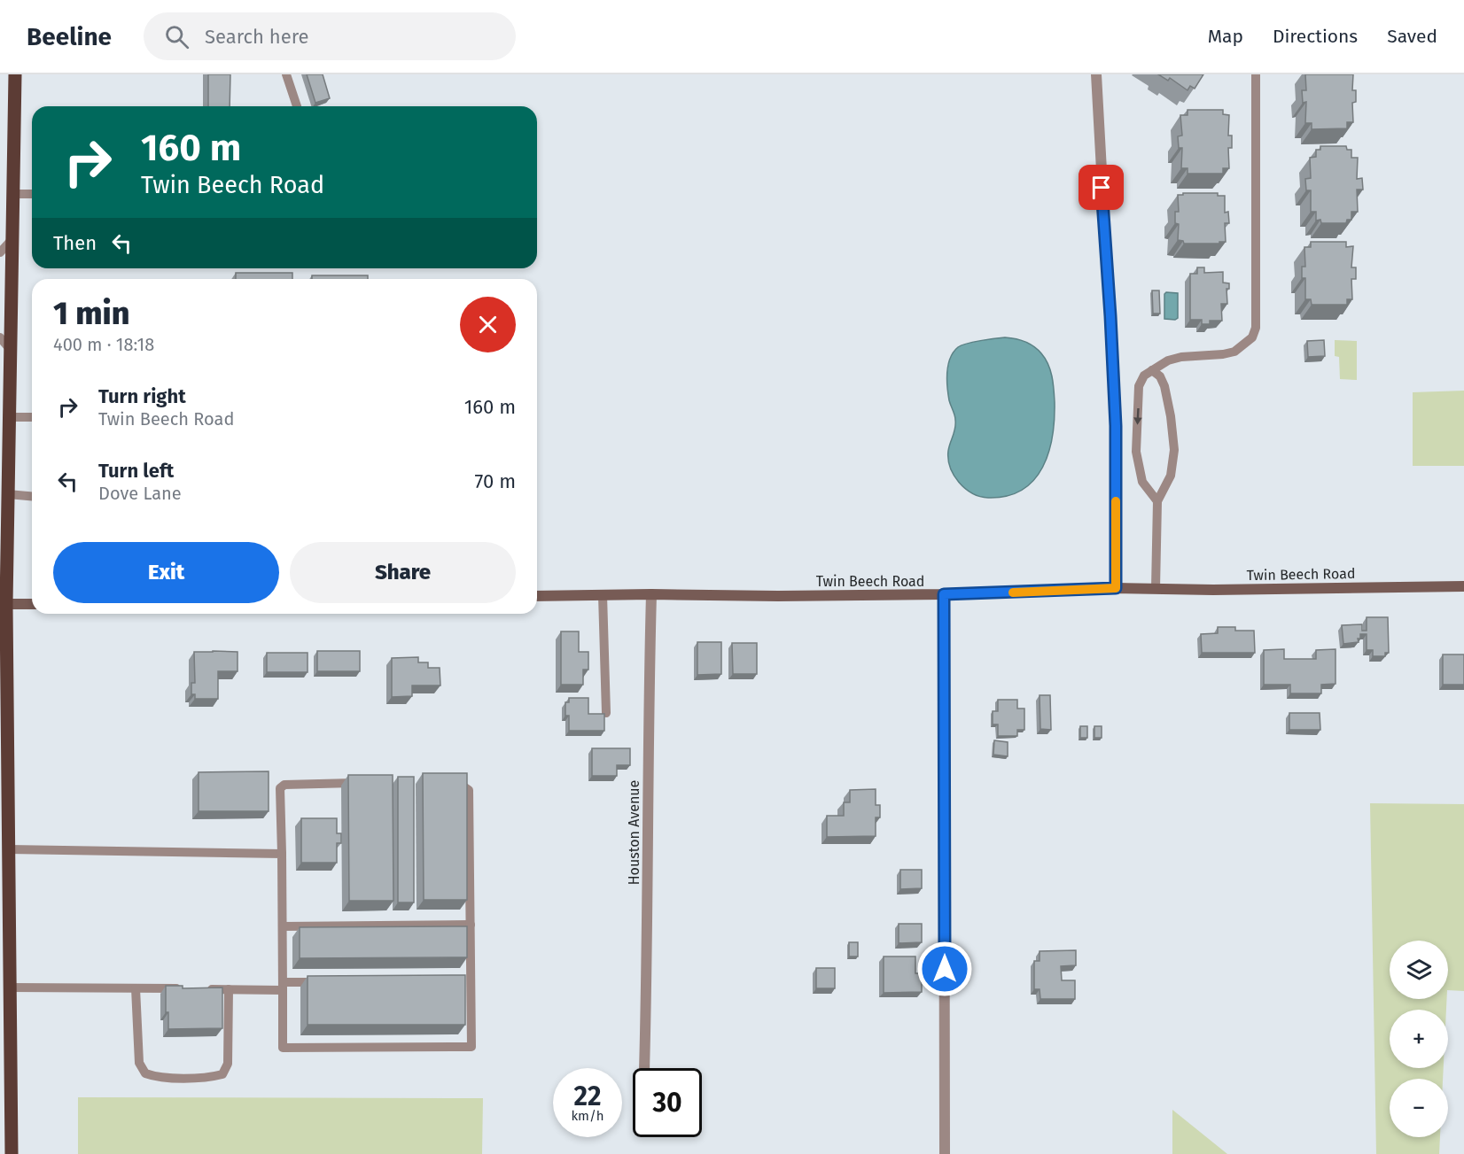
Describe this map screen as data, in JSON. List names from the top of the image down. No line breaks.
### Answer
{"streets":{"street":["Twin Beech Road","Houston Avenue"]},"crossings":[["Twin Beech Road","Houston Avenue"]],"page":{"header":"Beeline","search":"Search here","nav":["Map","Directions","Saved"],"turn":["160 m","Twin Beech Road"],"then":"Then","heading":["1 min","400 m · 18:18"],"list":[{"name":"Turn right","note":"Twin Beech Road","value":"160 m"},{"name":"Turn left","note":"Dove Lane","value":"70 m"}],"buttons":["Exit","Share"],"map_buttons":["+","−"],"speed":"22 km/h","limit":"30"}}
